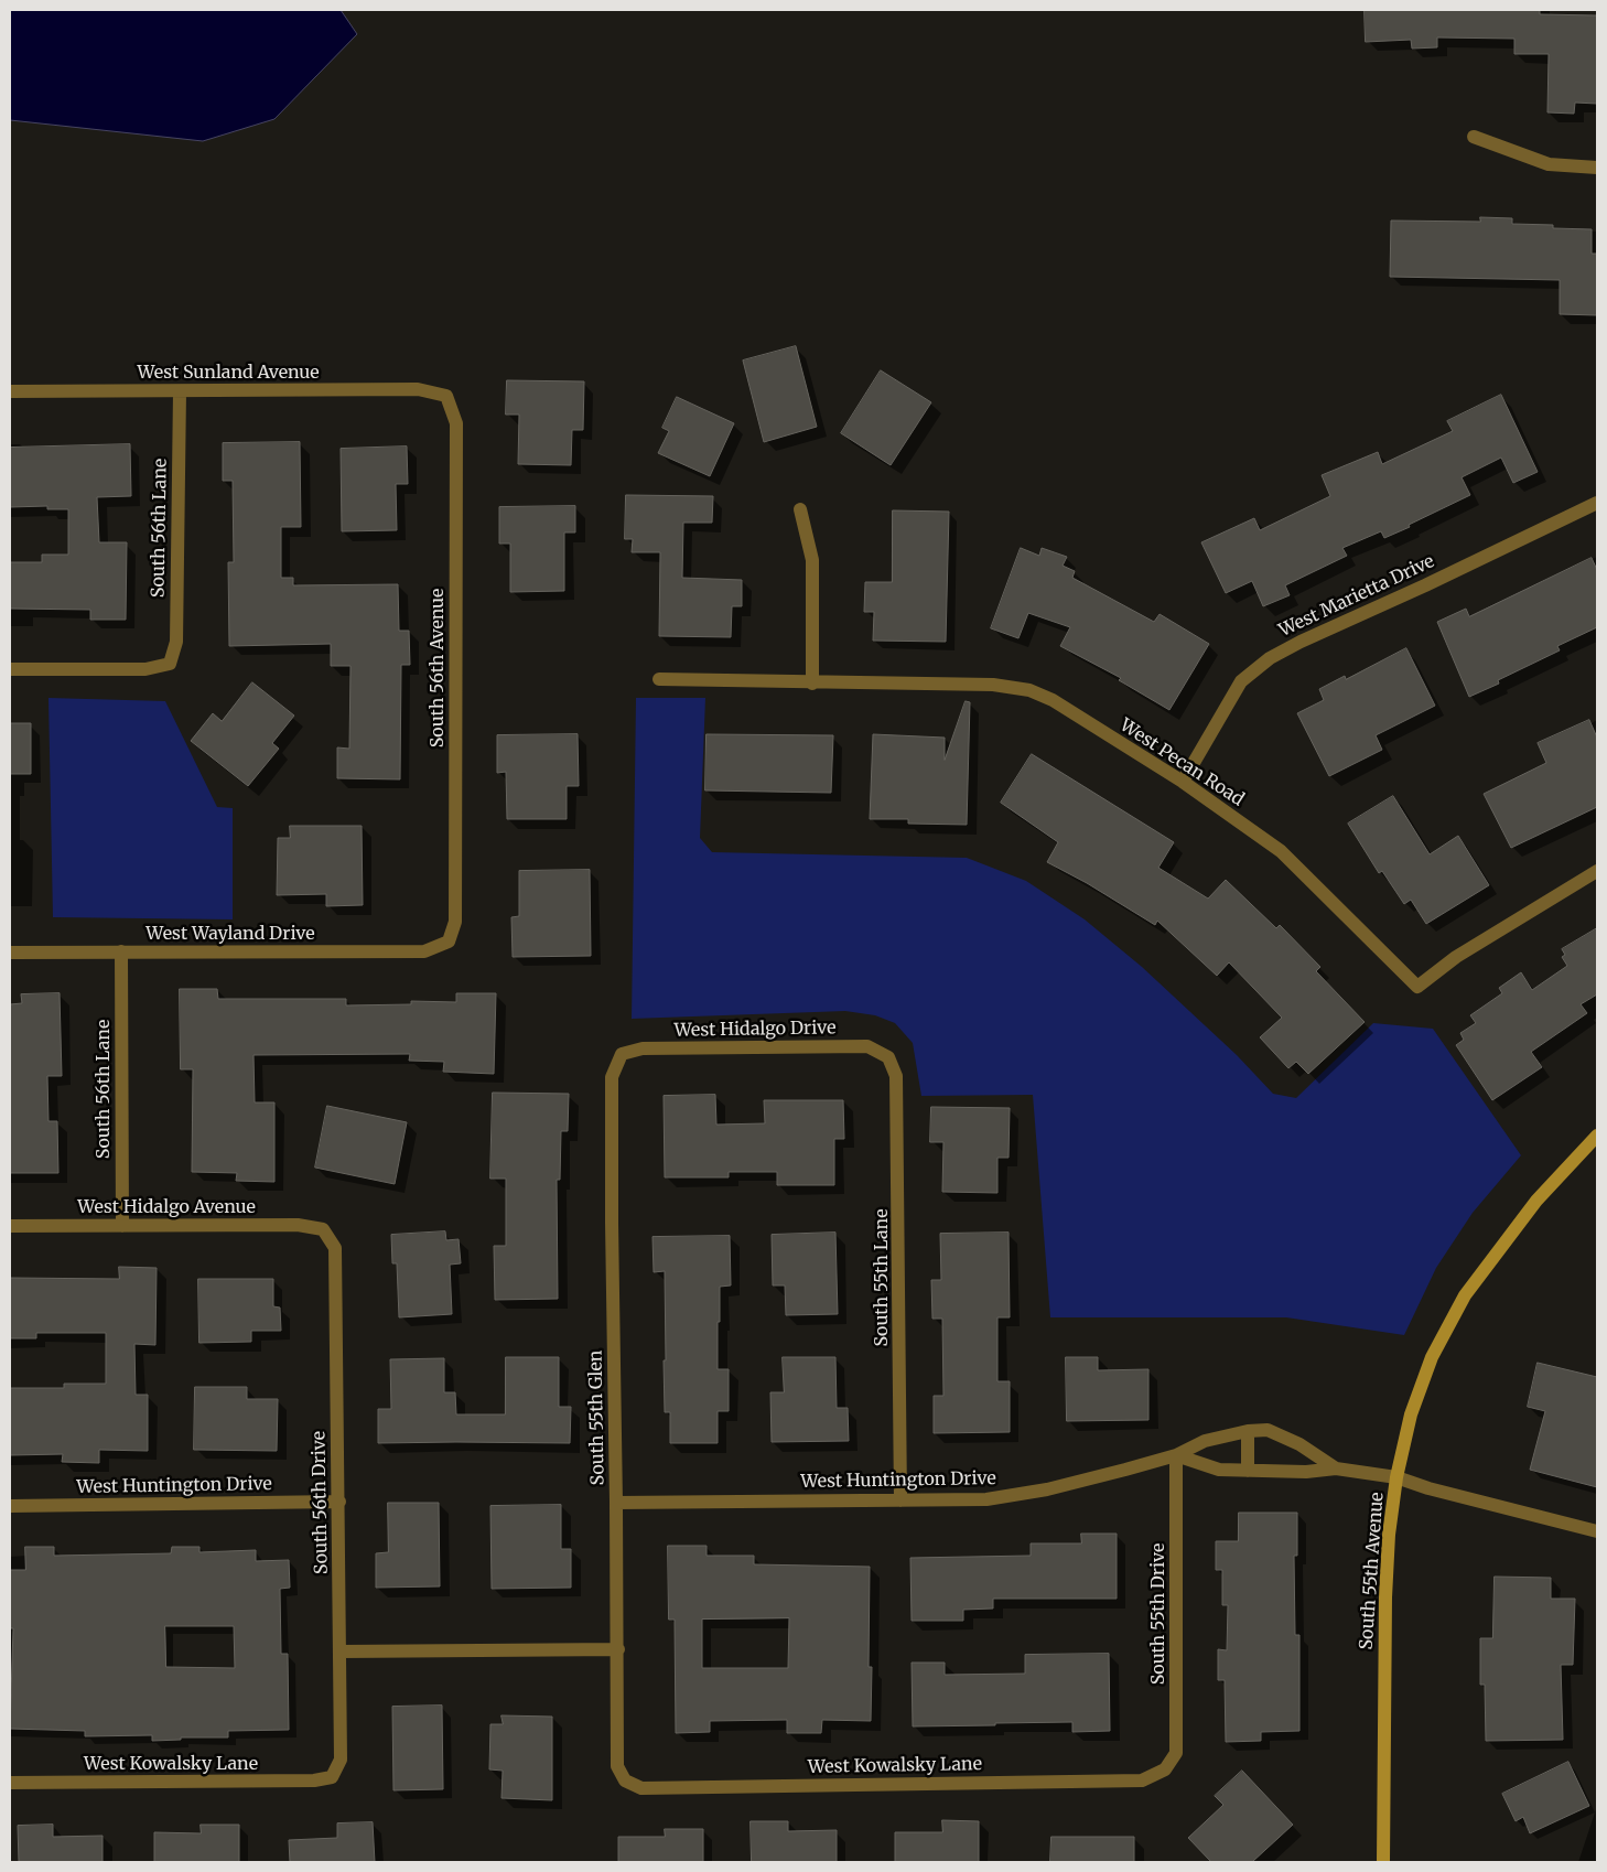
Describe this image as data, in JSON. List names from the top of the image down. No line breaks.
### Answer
{"streets":{"street":["West Sunland Avenue","South 56th Lane","West Marietta Drive","South 56th Avenue","West Pecan Road","West Wayland Drive","West Hidalgo Drive","West Hidalgo Avenue","South 55th Lane","South 55th Glen","West Huntington Drive","South 56th Drive","South 55th Avenue","South 55th Drive","West Kowalsky Lane"]},"crossings":[["West Sunland Avenue","South 56th Lane"],["West Sunland Avenue","South 56th Avenue"],["South 56th Lane","West Wayland Drive"],["South 56th Lane","West Hidalgo Avenue"],["West Marietta Drive","West Pecan Road"],["South 56th Avenue","West Wayland Drive"],["West Hidalgo Drive","South 55th Lane"],["West Hidalgo Drive","South 55th Glen"],["West Hidalgo Avenue","South 56th Drive"],["South 55th Lane","West Huntington Drive"],["South 55th Glen","West Huntington Drive"],["South 55th Glen","West Kowalsky Lane"],["West Huntington Drive","South 56th Drive"],["West Huntington Drive","South 55th Avenue"],["West Huntington Drive","South 55th Drive"],["South 56th Drive","West Kowalsky Lane"],["South 55th Drive","West Kowalsky Lane"]]}
